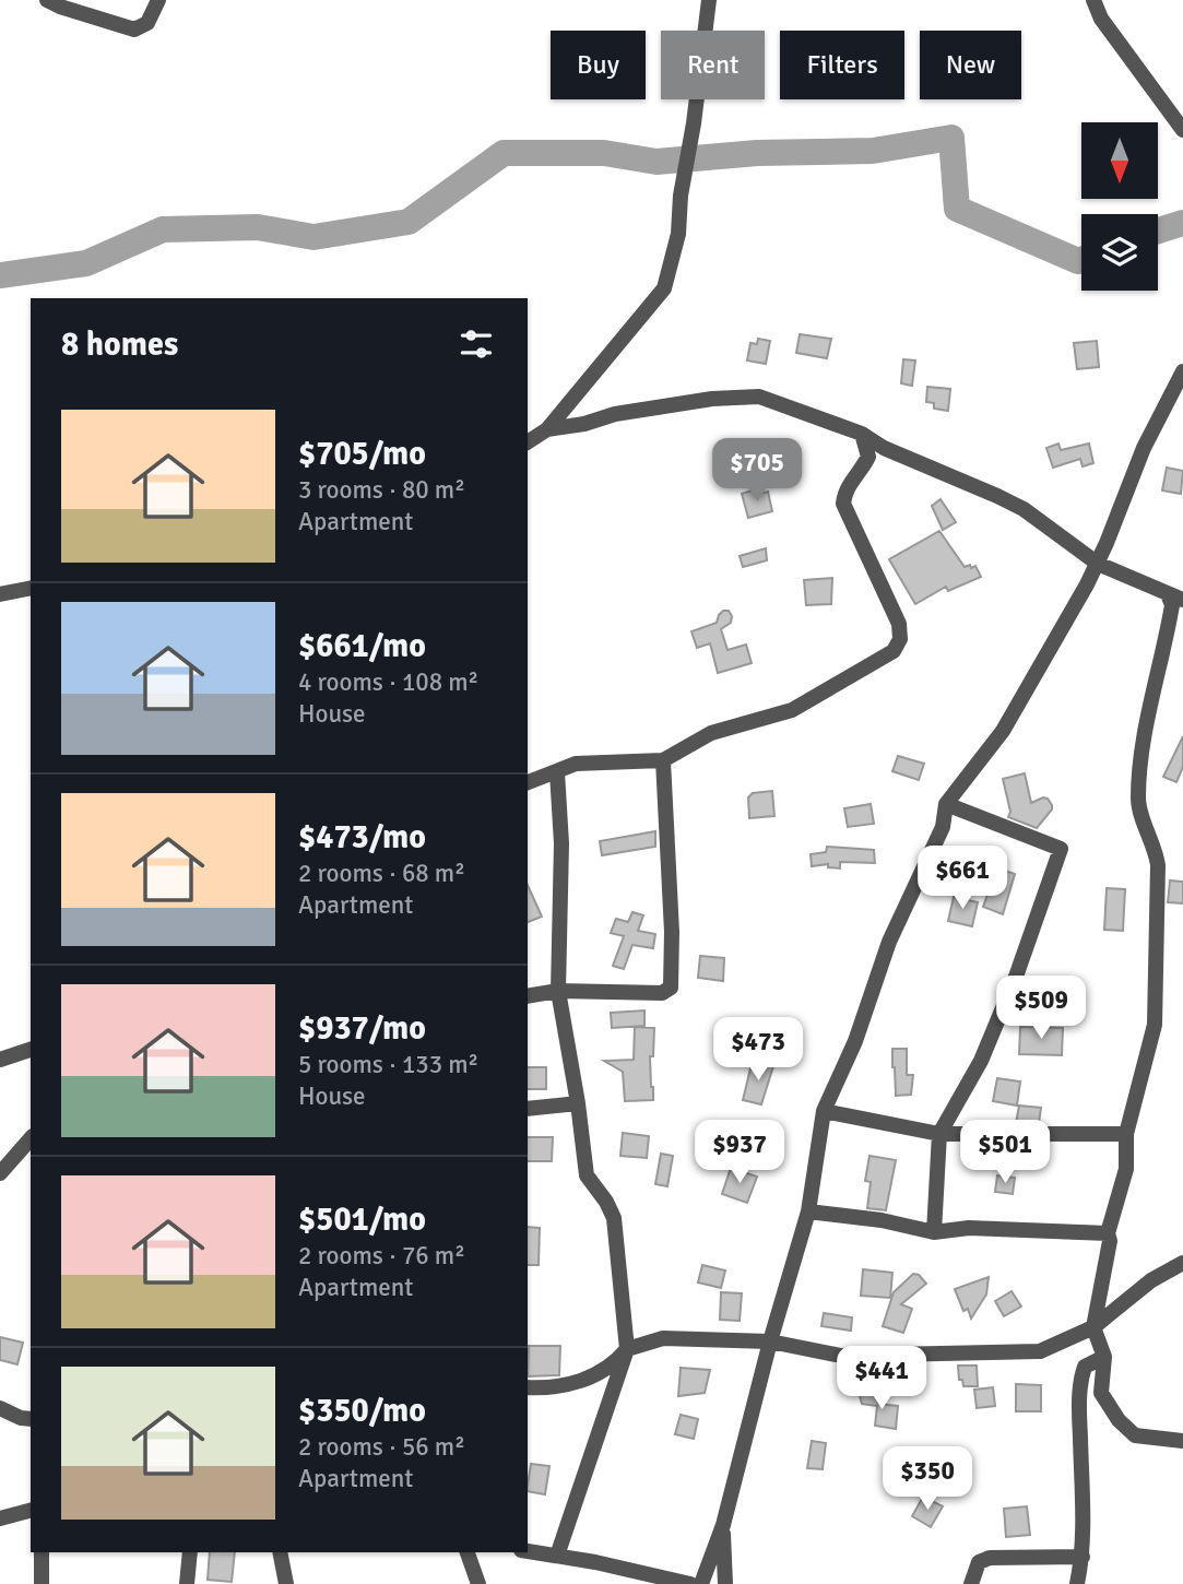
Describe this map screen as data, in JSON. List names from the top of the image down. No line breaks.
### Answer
{"north":"bottom","page":{"chip":["Buy","Rent","Filters","New"],"heading":"8 homes","list":[{"name":"$705/mo","note":"3 rooms · 80 m² · Apartment"},{"name":"$661/mo","note":"4 rooms · 108 m² · House"},{"name":"$473/mo","note":"2 rooms · 68 m² · Apartment"},{"name":"$937/mo","note":"5 rooms · 133 m² · House"},{"name":"$501/mo","note":"2 rooms · 76 m² · Apartment"},{"name":"$350/mo","note":"2 rooms · 56 m² · Apartment"}],"price":["$705","$661","$509","$473","$937","$501","$441","$350"]}}
